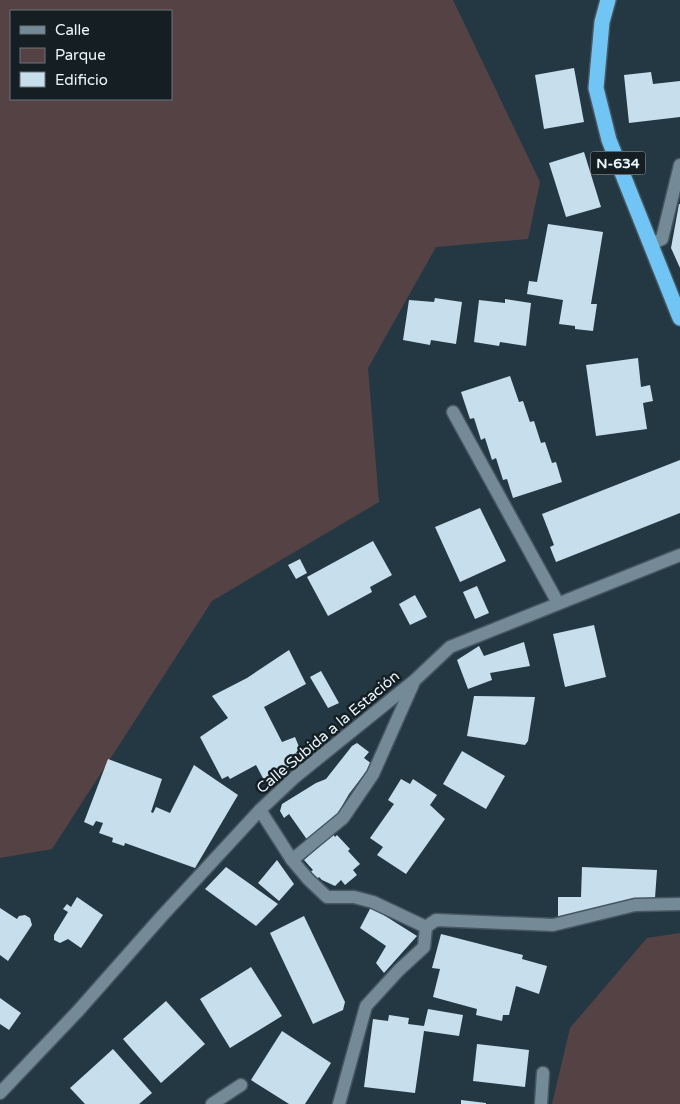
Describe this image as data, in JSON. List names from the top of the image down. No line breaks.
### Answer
{"streets":{"highway":["N-634"],"street":["Calle Subida a la Estación"]},"legend":["Calle","Parque","Edificio"]}
